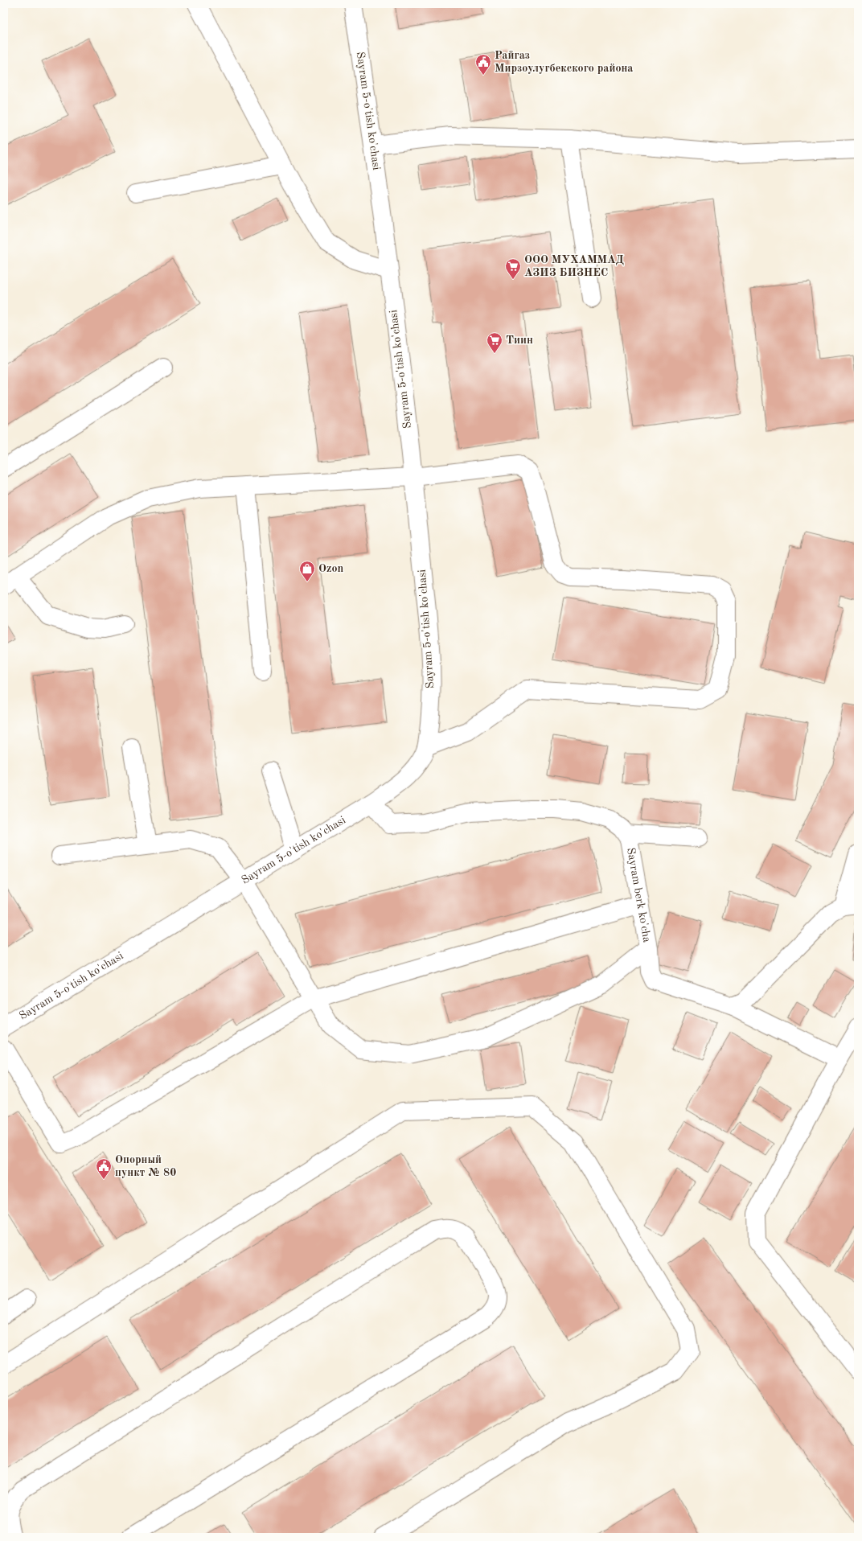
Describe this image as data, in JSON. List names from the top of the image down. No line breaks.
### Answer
{"streets":{"street":["Sayram 5-o'tish ko'chasi","Sayram berk ko'cha"]},"crossings":[["Sayram 5-o'tish ko'chasi","Sayram berk ko'cha"]],"places":{"public building":["Райгаз Мирзоулугбекского района","Опорный пункт № 80"],"supermarket":["ООО МУХАММАД АЗИЗ БИЗНЕС","Тиин"],"shop":["Ozon"]}}
